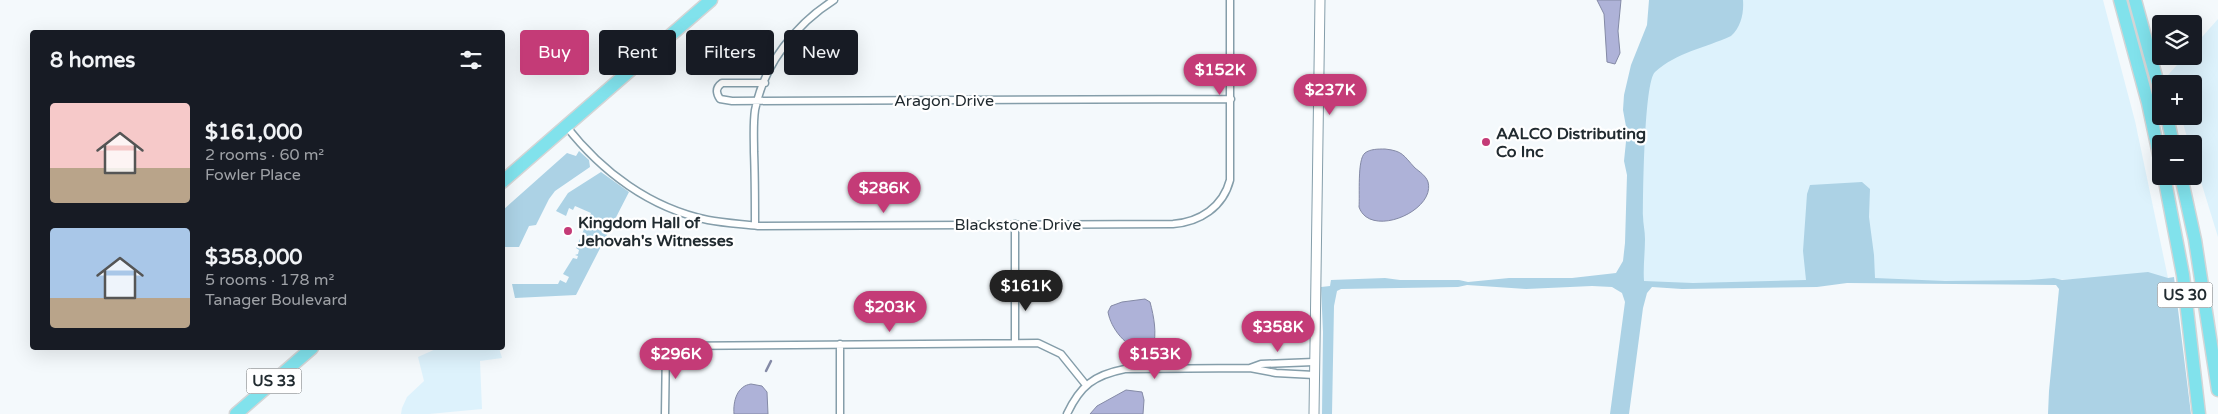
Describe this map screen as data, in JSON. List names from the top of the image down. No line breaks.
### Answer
{"streets":{"highway":["US 30","US 33"],"street":["Aragon Drive","Blackstone Drive"]},"crossings":[["Aragon Drive","Blackstone Drive"]],"places":["AALCO Distributing Co Inc","Kingdom Hall of Jehovah's Witnesses"],"page":{"map_buttons":["+","−"],"chip":["Buy","Rent","Filters","New"],"heading":"8 homes","price":["$152K","$237K","$286K","$161K","$203K","$358K","$296K","$153K"],"list":[{"name":"$161,000","note":"2 rooms · 60 m² · Fowler Place"},{"name":"$358,000","note":"5 rooms · 178 m² · Tanager Boulevard"}]}}
